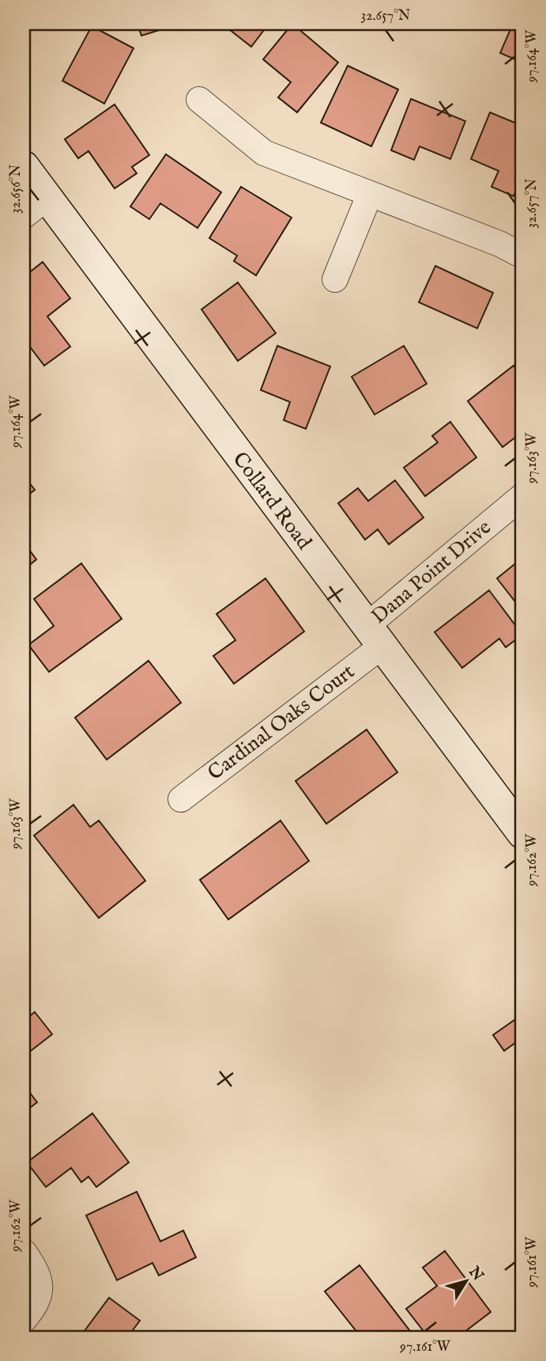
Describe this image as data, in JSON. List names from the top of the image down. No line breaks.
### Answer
{"streets":{"street":["Collard Road","Dana Point Drive","Cardinal Oaks Court"]},"crossings":[["Collard Road","Dana Point Drive"],["Collard Road","Cardinal Oaks Court"],["Dana Point Drive","Cardinal Oaks Court"]],"north":"top right","coordinates":["32.657°N","97.164°W","32.656°N","97.163°W","97.162°W","97.161°W"]}
